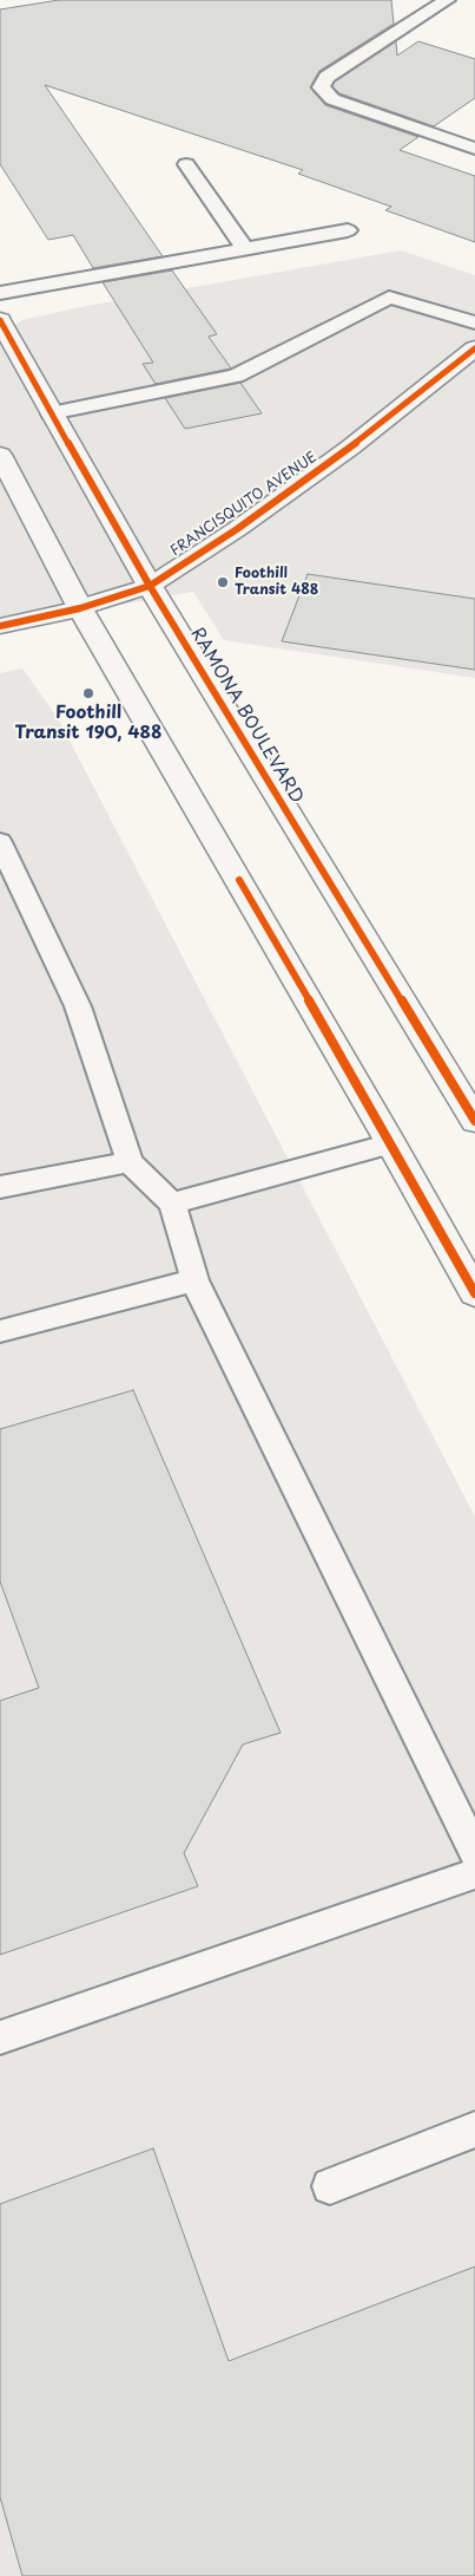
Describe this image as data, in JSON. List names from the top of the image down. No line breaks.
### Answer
{"streets":{"main road":["FRANCISQUITO AVENUE","RAMONA BOULEVARD"]},"crossings":[["FRANCISQUITO AVENUE","RAMONA BOULEVARD"]],"places":["Foothill Transit 488","Foothill Transit 190, 488"]}
